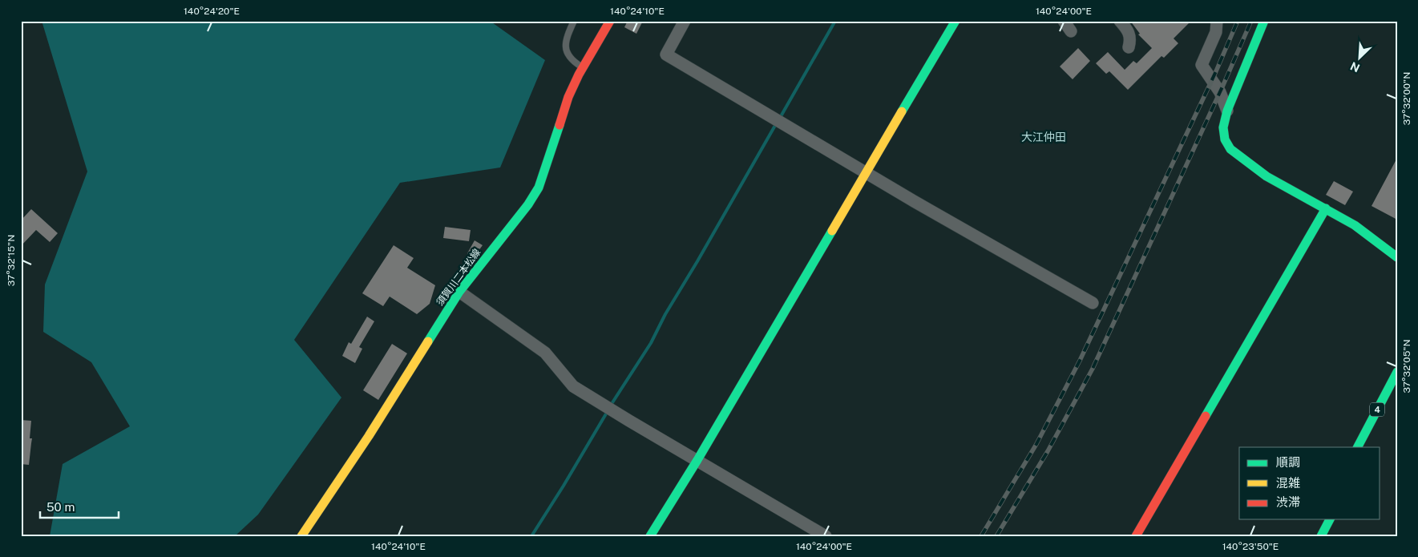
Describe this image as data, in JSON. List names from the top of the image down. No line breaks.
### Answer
{"streets":{"main road":["須賀川二本松線","4"]},"districts":["大江仲田"],"legend":["順調","混雑","渋滞"],"scale_bar":"50 m","north":"bottom left","coordinates":["140°24'20\"E","140°24'10\"E","140°24'00\"E","37°32'00\"N","37°32'15\"N","37°32'05\"N","140°23'50\"E"]}
